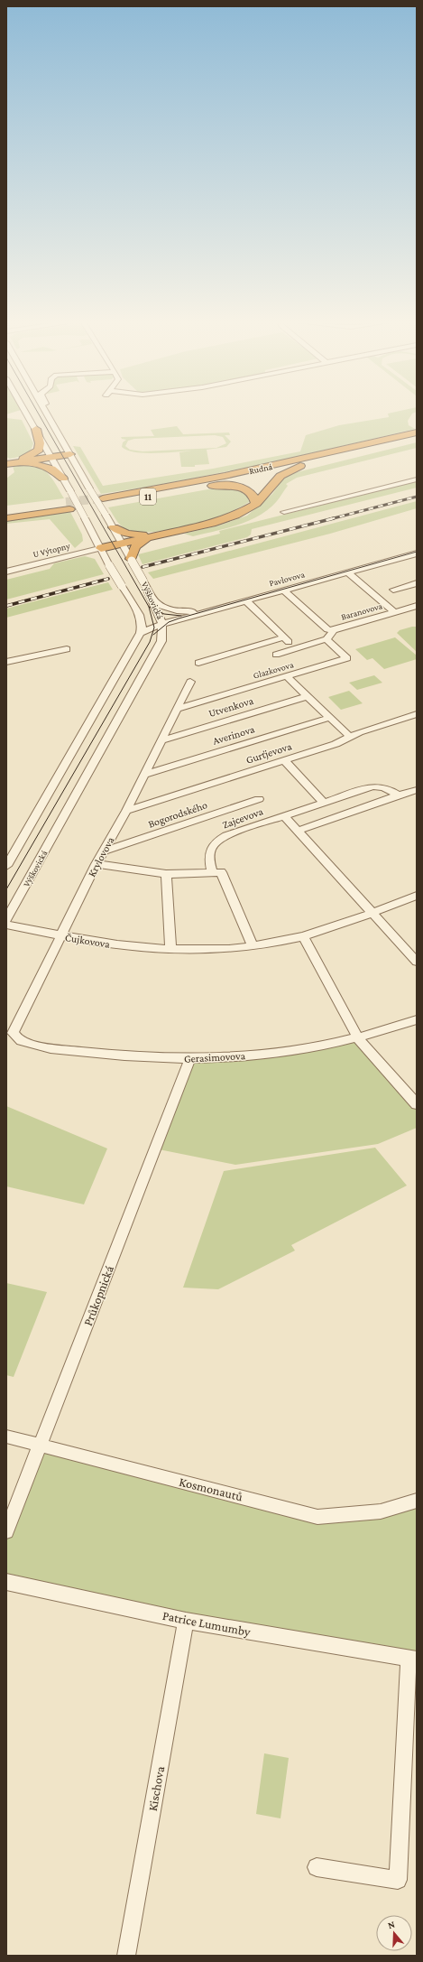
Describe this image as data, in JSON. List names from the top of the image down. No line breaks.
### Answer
{"streets":{"highway":["Rudná","11"],"street":["U Výtopny","Pavlovova","Výškovická","Baranovova","Glazkovova","Utvenkova","Averinova","Gurťjevova","Bogorodského","Zajcevova","Krylovova","Čujkovova","Gerasimovova","Průkopnická","Kosmonautů","Patrice Lumumby","Kischova"]},"crossings":[["U Výtopny","Výškovická"],["Pavlovova","Výškovická"],["Baranovova","Glazkovova"],["Glazkovova","Krylovova"],["Utvenkova","Krylovova"],["Averinova","Krylovova"],["Gurťjevova","Krylovova"],["Bogorodského","Krylovova"],["Krylovova","Čujkovova"],["Krylovova","Gerasimovova"],["Gerasimovova","Průkopnická"],["Průkopnická","Kosmonautů"],["Patrice Lumumby","Kischova"]],"north":"top"}
